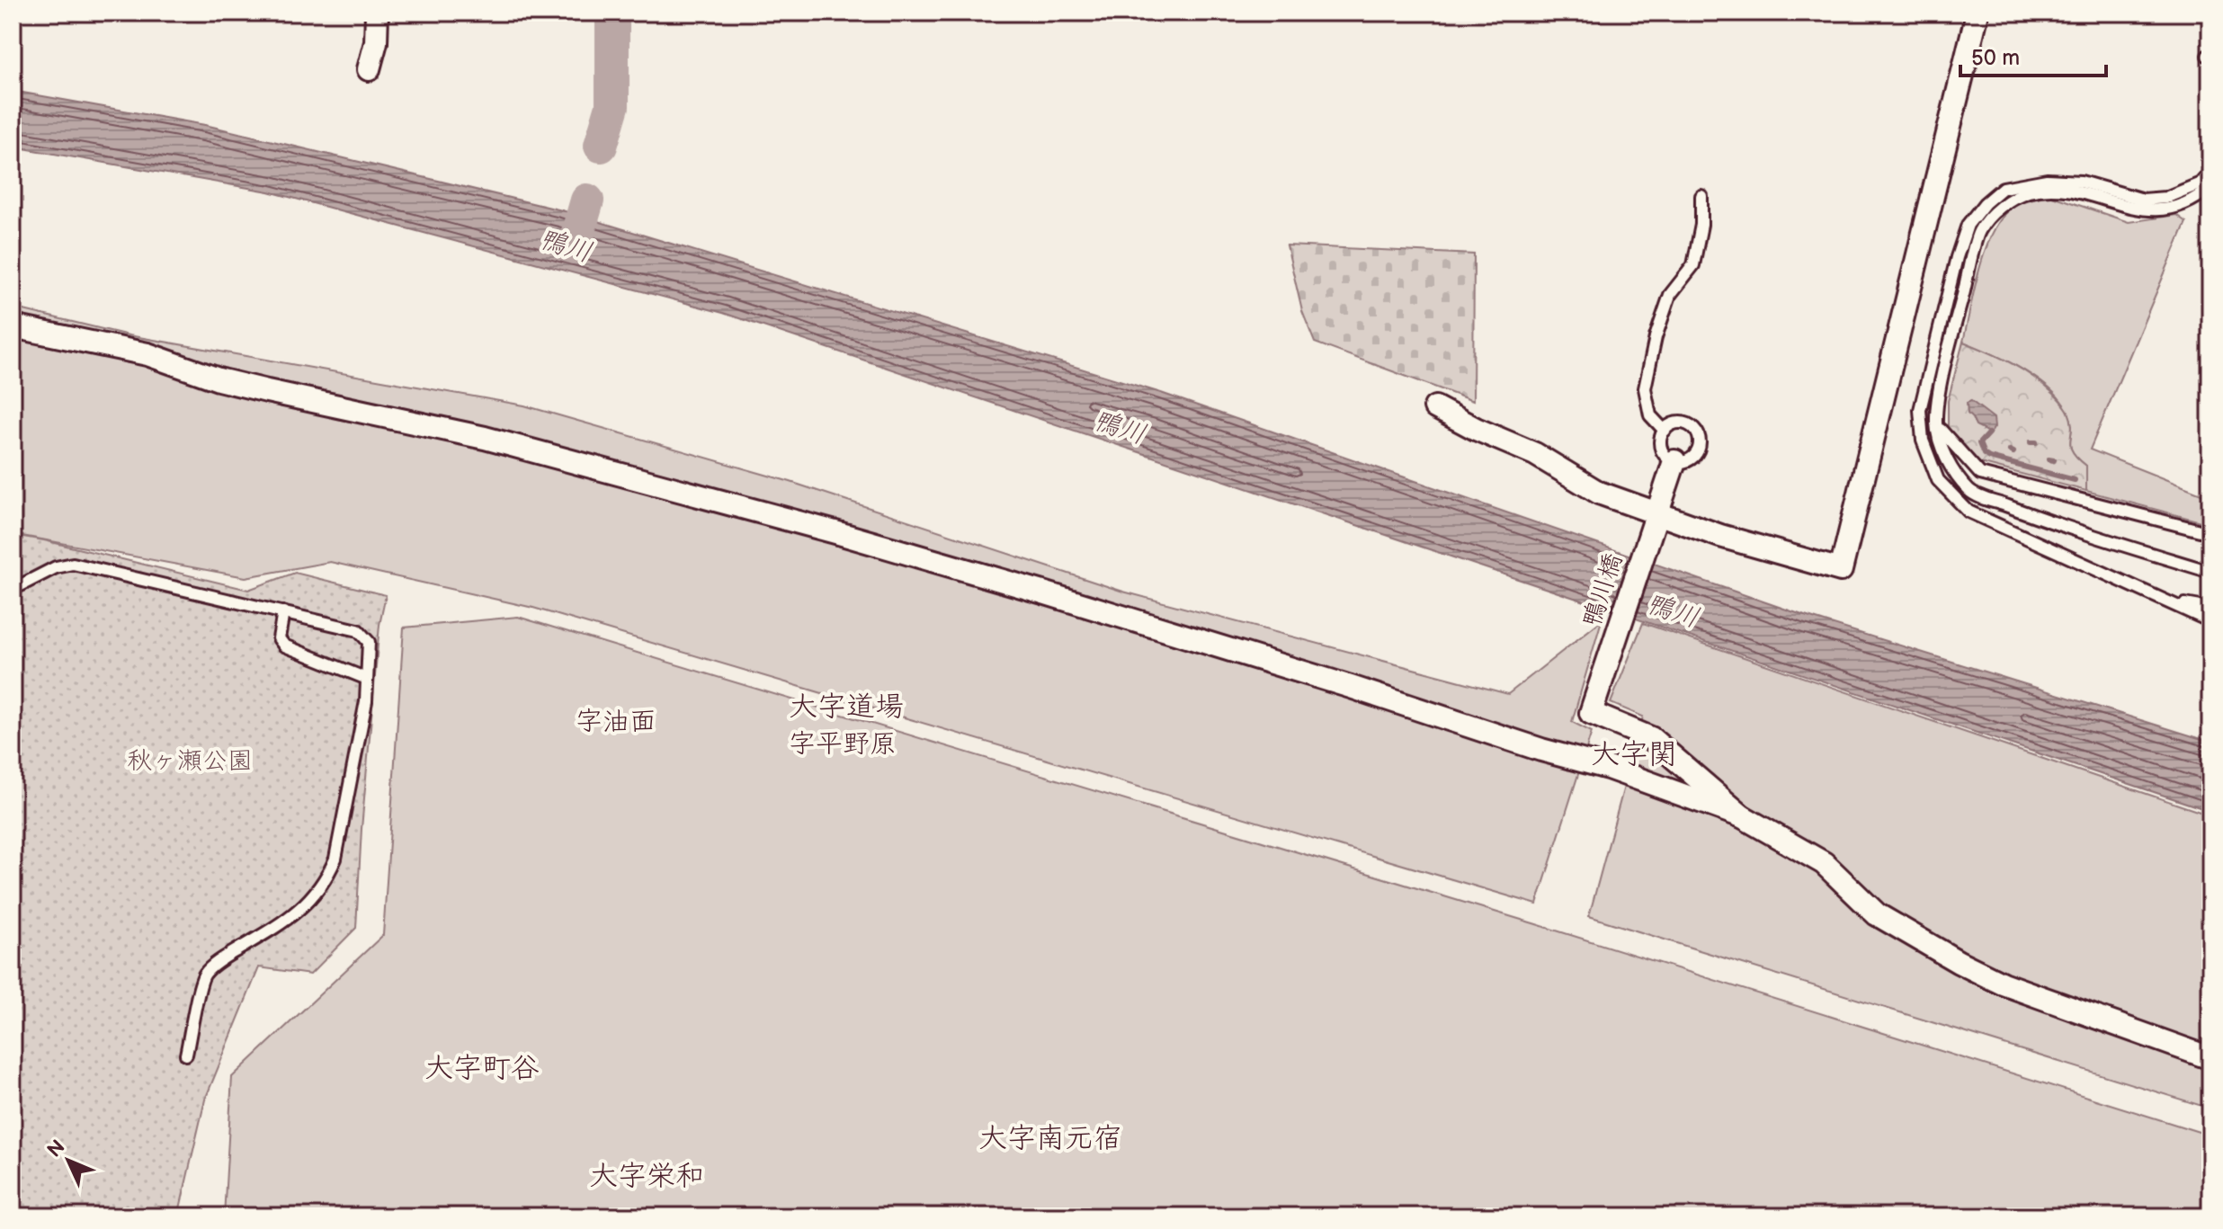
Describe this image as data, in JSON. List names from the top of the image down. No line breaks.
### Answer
{"streets":{"street":["鴨川橋"]},"districts":["大字道場","字油面","字平野原","大字関","大字町谷","大字南元宿","大字栄和"],"water":["鴨川"],"parks":["秋ヶ瀬公園"],"scale_bar":"50 m","north":"top left"}
